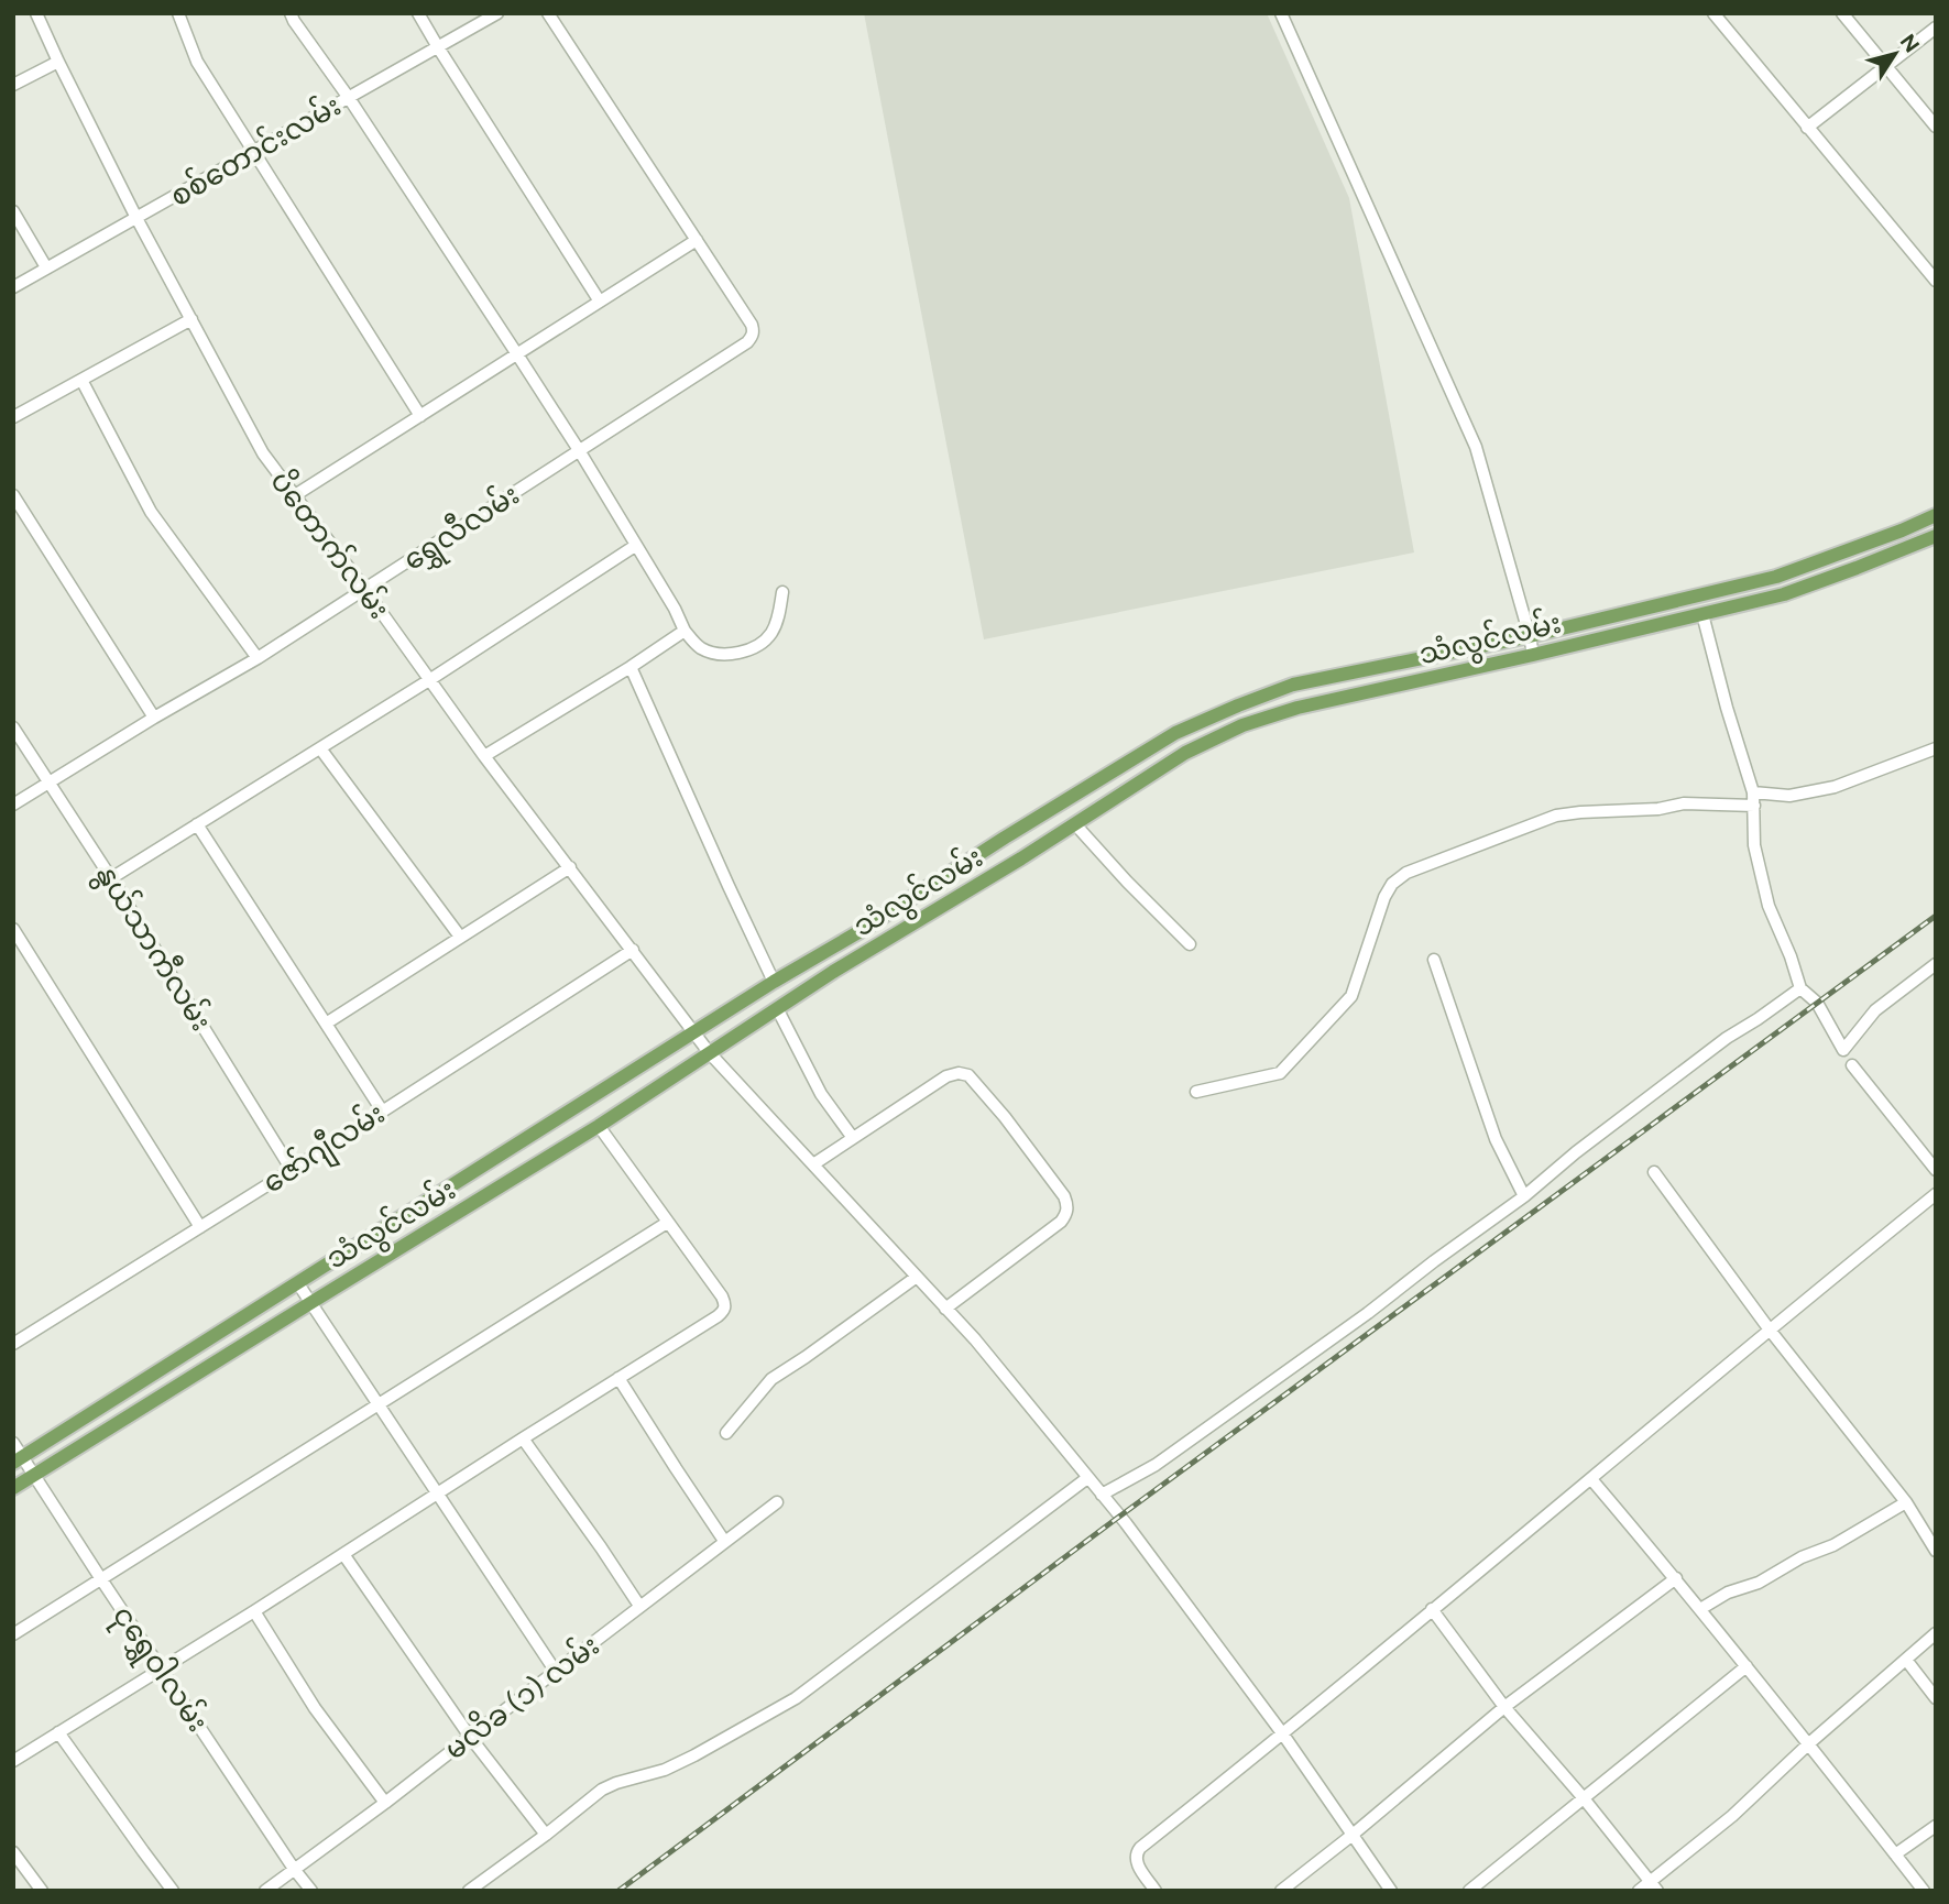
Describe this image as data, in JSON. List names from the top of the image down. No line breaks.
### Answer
{"streets":{"main road":["သံလွင်လမ်း"],"street":["စစ်တောင်းလမ်း","ရွှေလီလမ်း","ပိတောက်လမ်း","နွယ်သာကီလမ်း","ဇော်ဂျီလမ်း","ငုရွှေဝါလမ်း","မလိခ (၁) လမ်း"]},"crossings":[["စစ်တောင်းလမ်း","ပိတောက်လမ်း"],["ရွှေလီလမ်း","ပိတောက်လမ်း"],["ရွှေလီလမ်း","နွယ်သာကီလမ်း"],["ပိတောက်လမ်း","သံလွင်လမ်း"],["ပိတောက်လမ်း","ဇော်ဂျီလမ်း"],["သံလွင်လမ်း","ငုရွှေဝါလမ်း"],["နွယ်သာကီလမ်း","ဇော်ဂျီလမ်း"],["ငုရွှေဝါလမ်း","မလိခ (၁) လမ်း"]],"north":"top right"}
